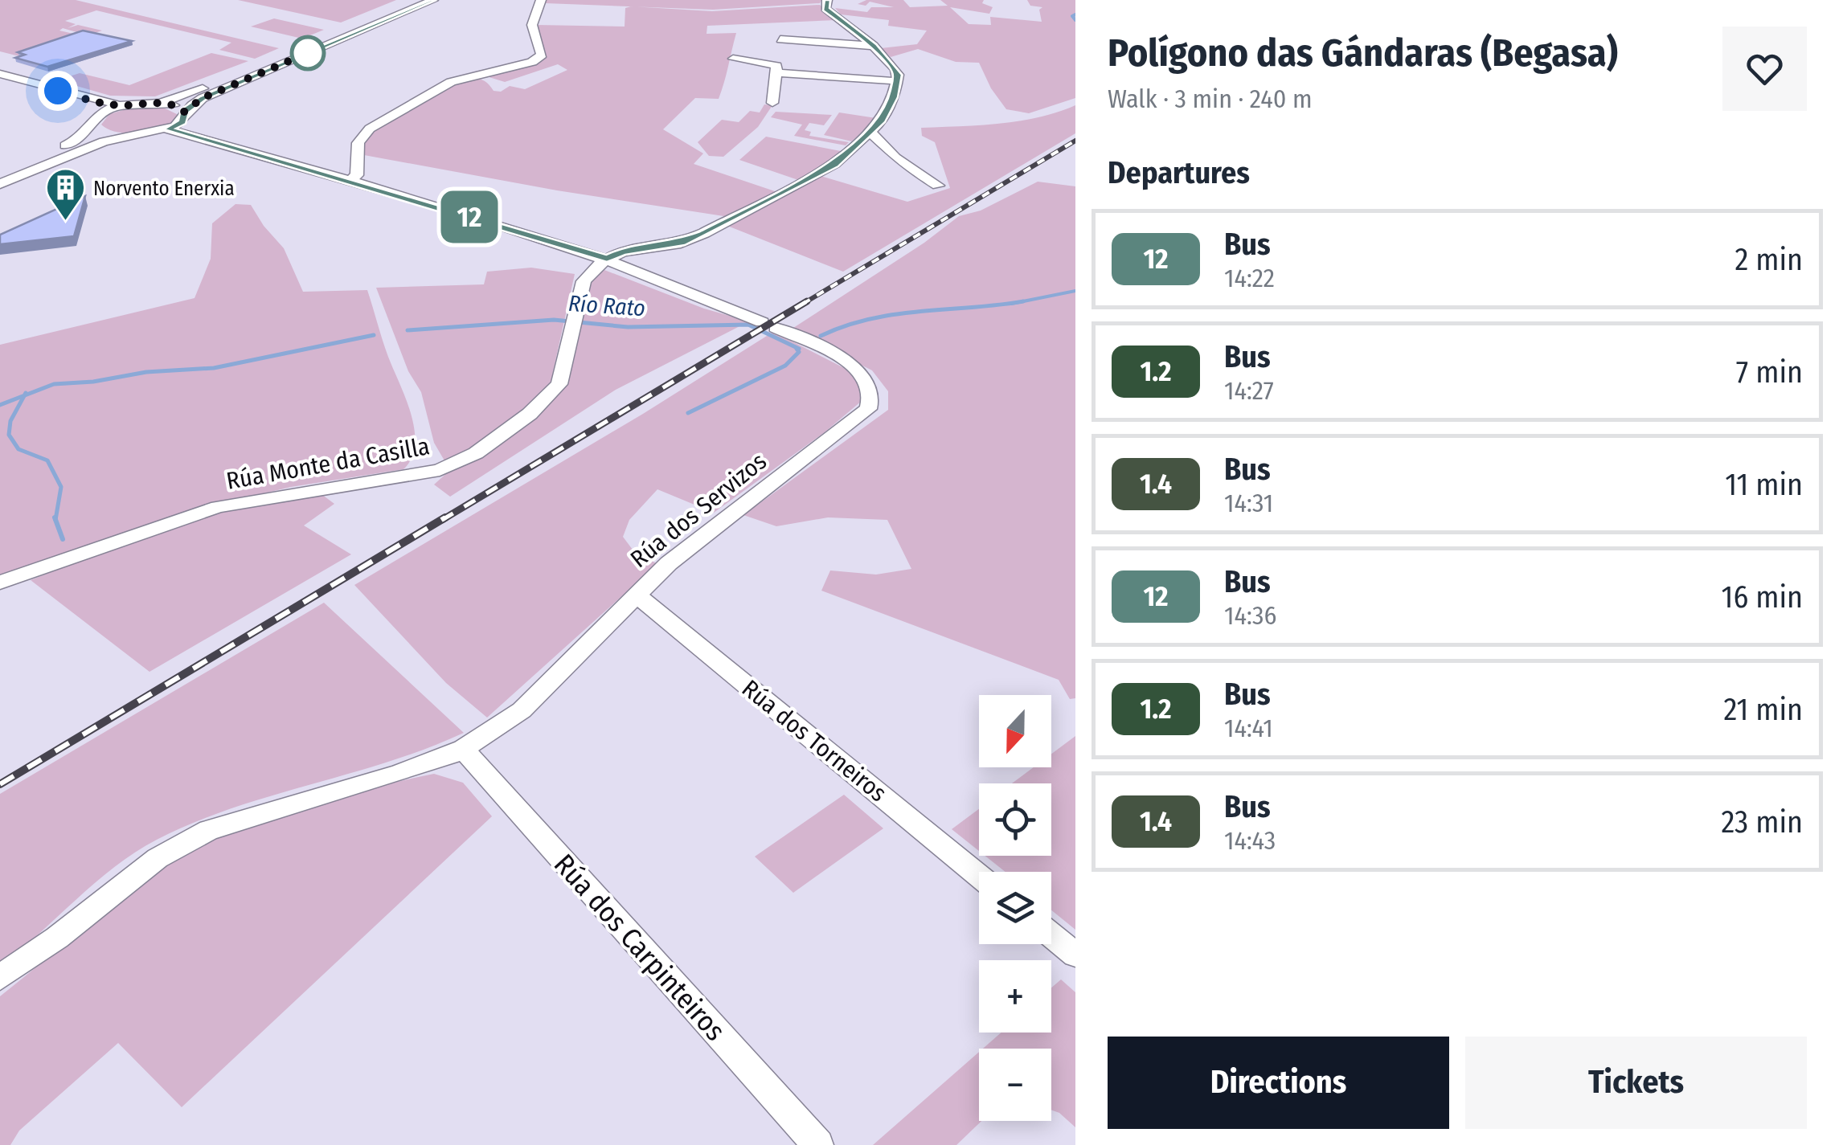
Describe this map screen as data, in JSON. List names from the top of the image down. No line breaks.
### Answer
{"streets":{"street":["Rúa Monte da Casilla","Rúa dos Servizos","Rúa dos Torneiros","Rúa dos Carpinteiros"]},"crossings":[["Rúa Monte da Casilla","Rúa dos Servizos"],["Rúa dos Servizos","Rúa dos Torneiros"],["Rúa dos Servizos","Rúa dos Carpinteiros"]],"water":["Río Rato"],"places":{"building":["Norvento Enerxia"]},"lines":["bus line 12"],"north":"bottom","page":{"on_map":"12","heading":[["Polígono das Gándaras (Begasa)","Walk · 3 min · 240 m"],"Departures"],"list":[{"mark":"12","name":"Bus","note":"14:22","value":"2 min"},{"mark":"1.2","name":"Bus","note":"14:27","value":"7 min"},{"mark":"1.4","name":"Bus","note":"14:31","value":"11 min"},{"mark":"12","name":"Bus","note":"14:36","value":"16 min"},{"mark":"1.2","name":"Bus","note":"14:41","value":"21 min"},{"mark":"1.4","name":"Bus","note":"14:43","value":"23 min"}],"map_buttons":["+","−"],"buttons":["Directions","Tickets"]}}
